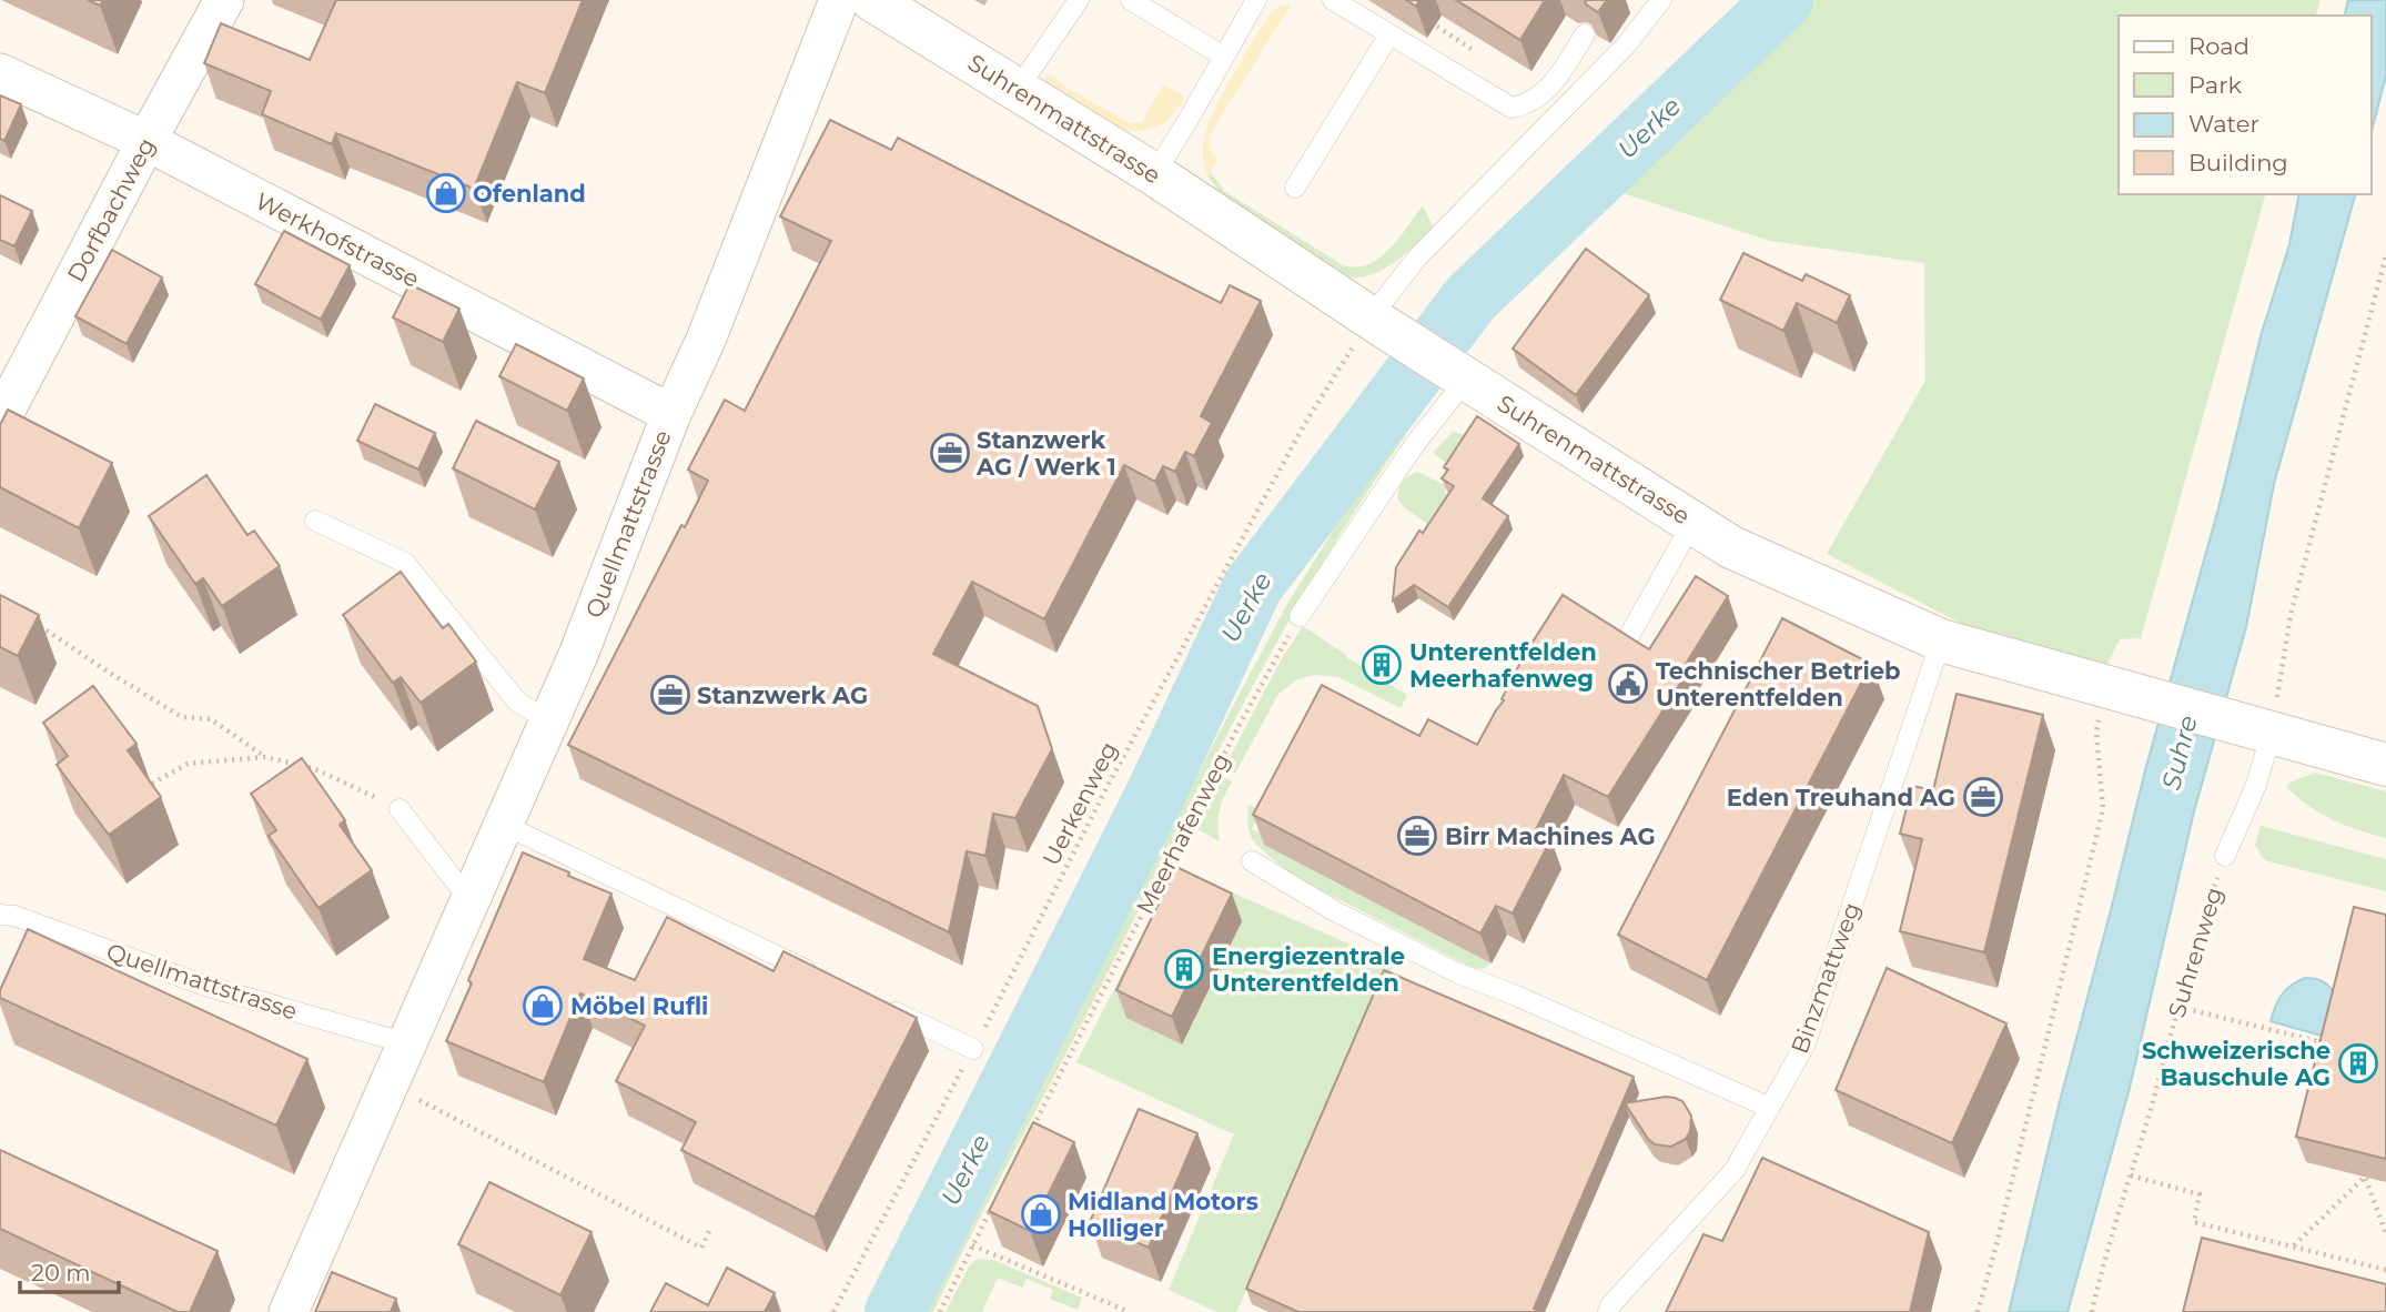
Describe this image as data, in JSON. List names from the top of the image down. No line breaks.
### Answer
{"streets":{"street":["Suhrenmattstrasse","Dorfbachweg","Werkhofstrasse","Quellmattstrasse"],"lane":["Suhrenweg","Binzmattweg"],"path":["Uerkenweg","Meerhafenweg"]},"crossings":[["Suhrenmattstrasse","Uerkenweg"],["Suhrenmattstrasse","Suhrenweg"],["Suhrenmattstrasse","Binzmattweg"],["Dorfbachweg","Werkhofstrasse"],["Werkhofstrasse","Quellmattstrasse"]],"water":["Uerke","Suhre"],"places":{"shop":["Ofenland","Möbel Rufli","Midland Motors Holliger"],"office":["Stanzwerk AG / Werk 1","Stanzwerk AG","Eden Treuhand AG","Birr Machines AG"],"building":["Unterentfelden Meerhafenweg","Energiezentrale Unterentfelden","Schweizerische Bauschule AG"],"public building":["Technischer Betrieb Unterentfelden"]},"legend":["Road","Park","Water","Building"],"scale_bar":"20 m"}
